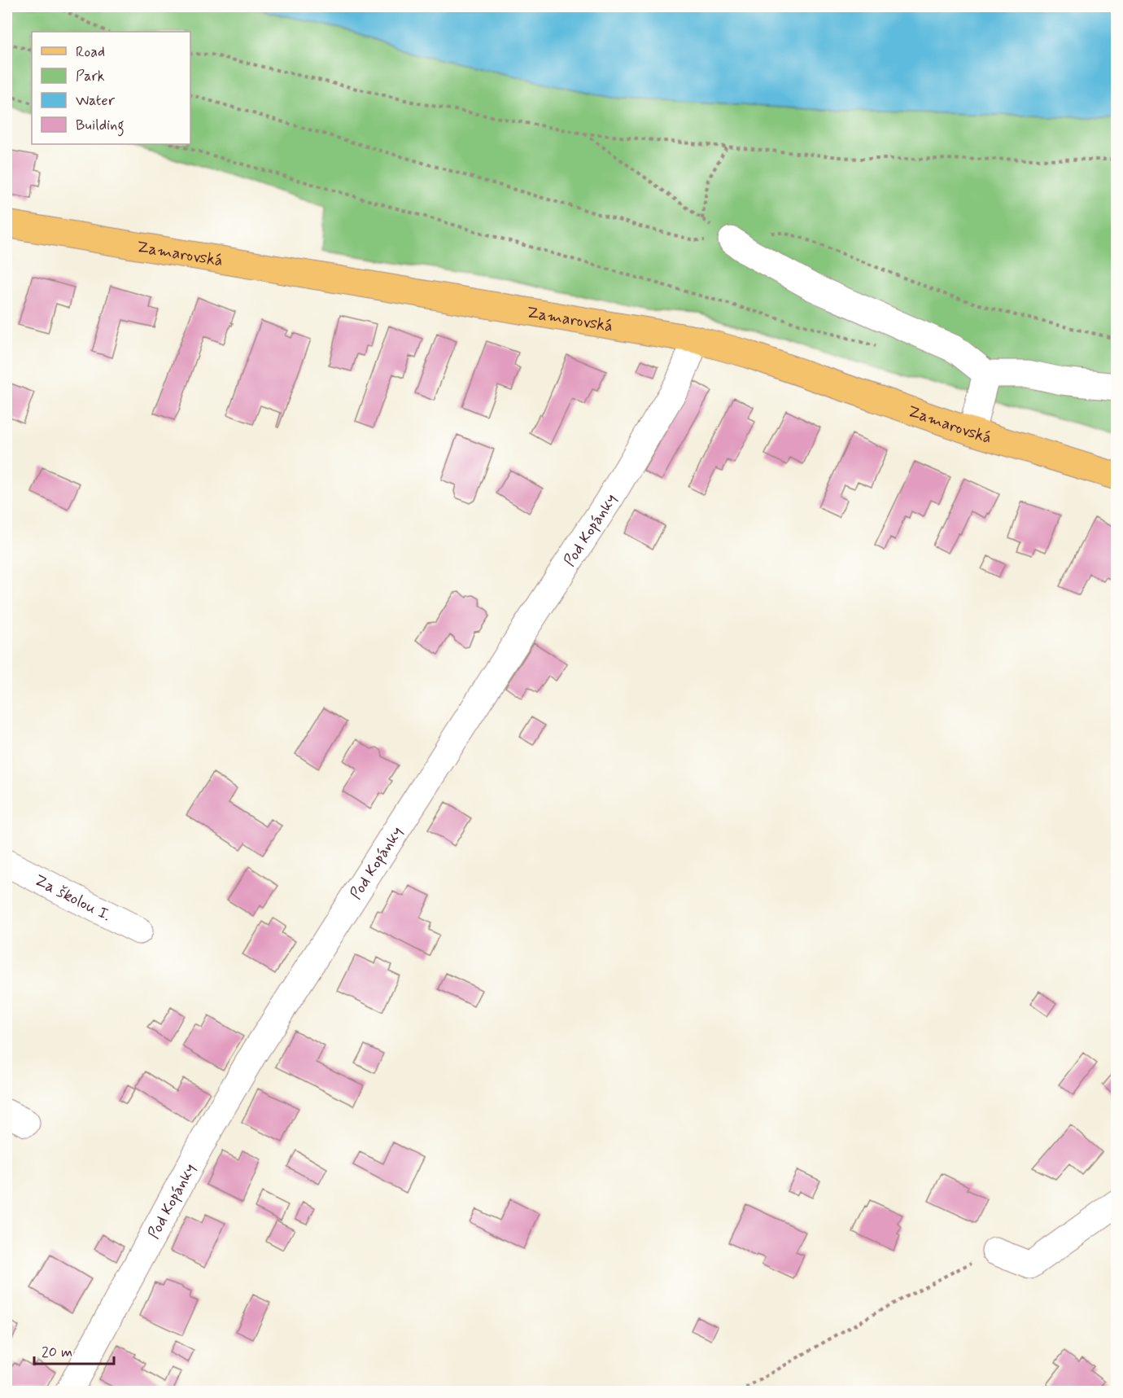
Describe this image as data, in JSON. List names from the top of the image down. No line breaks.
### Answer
{"streets":{"main road":["Zamarovská"],"street":["Pod Kopánky","Za školou I."]},"crossings":[["Zamarovská","Pod Kopánky"]],"legend":["Road","Park","Water","Building"],"scale_bar":"20 m"}
